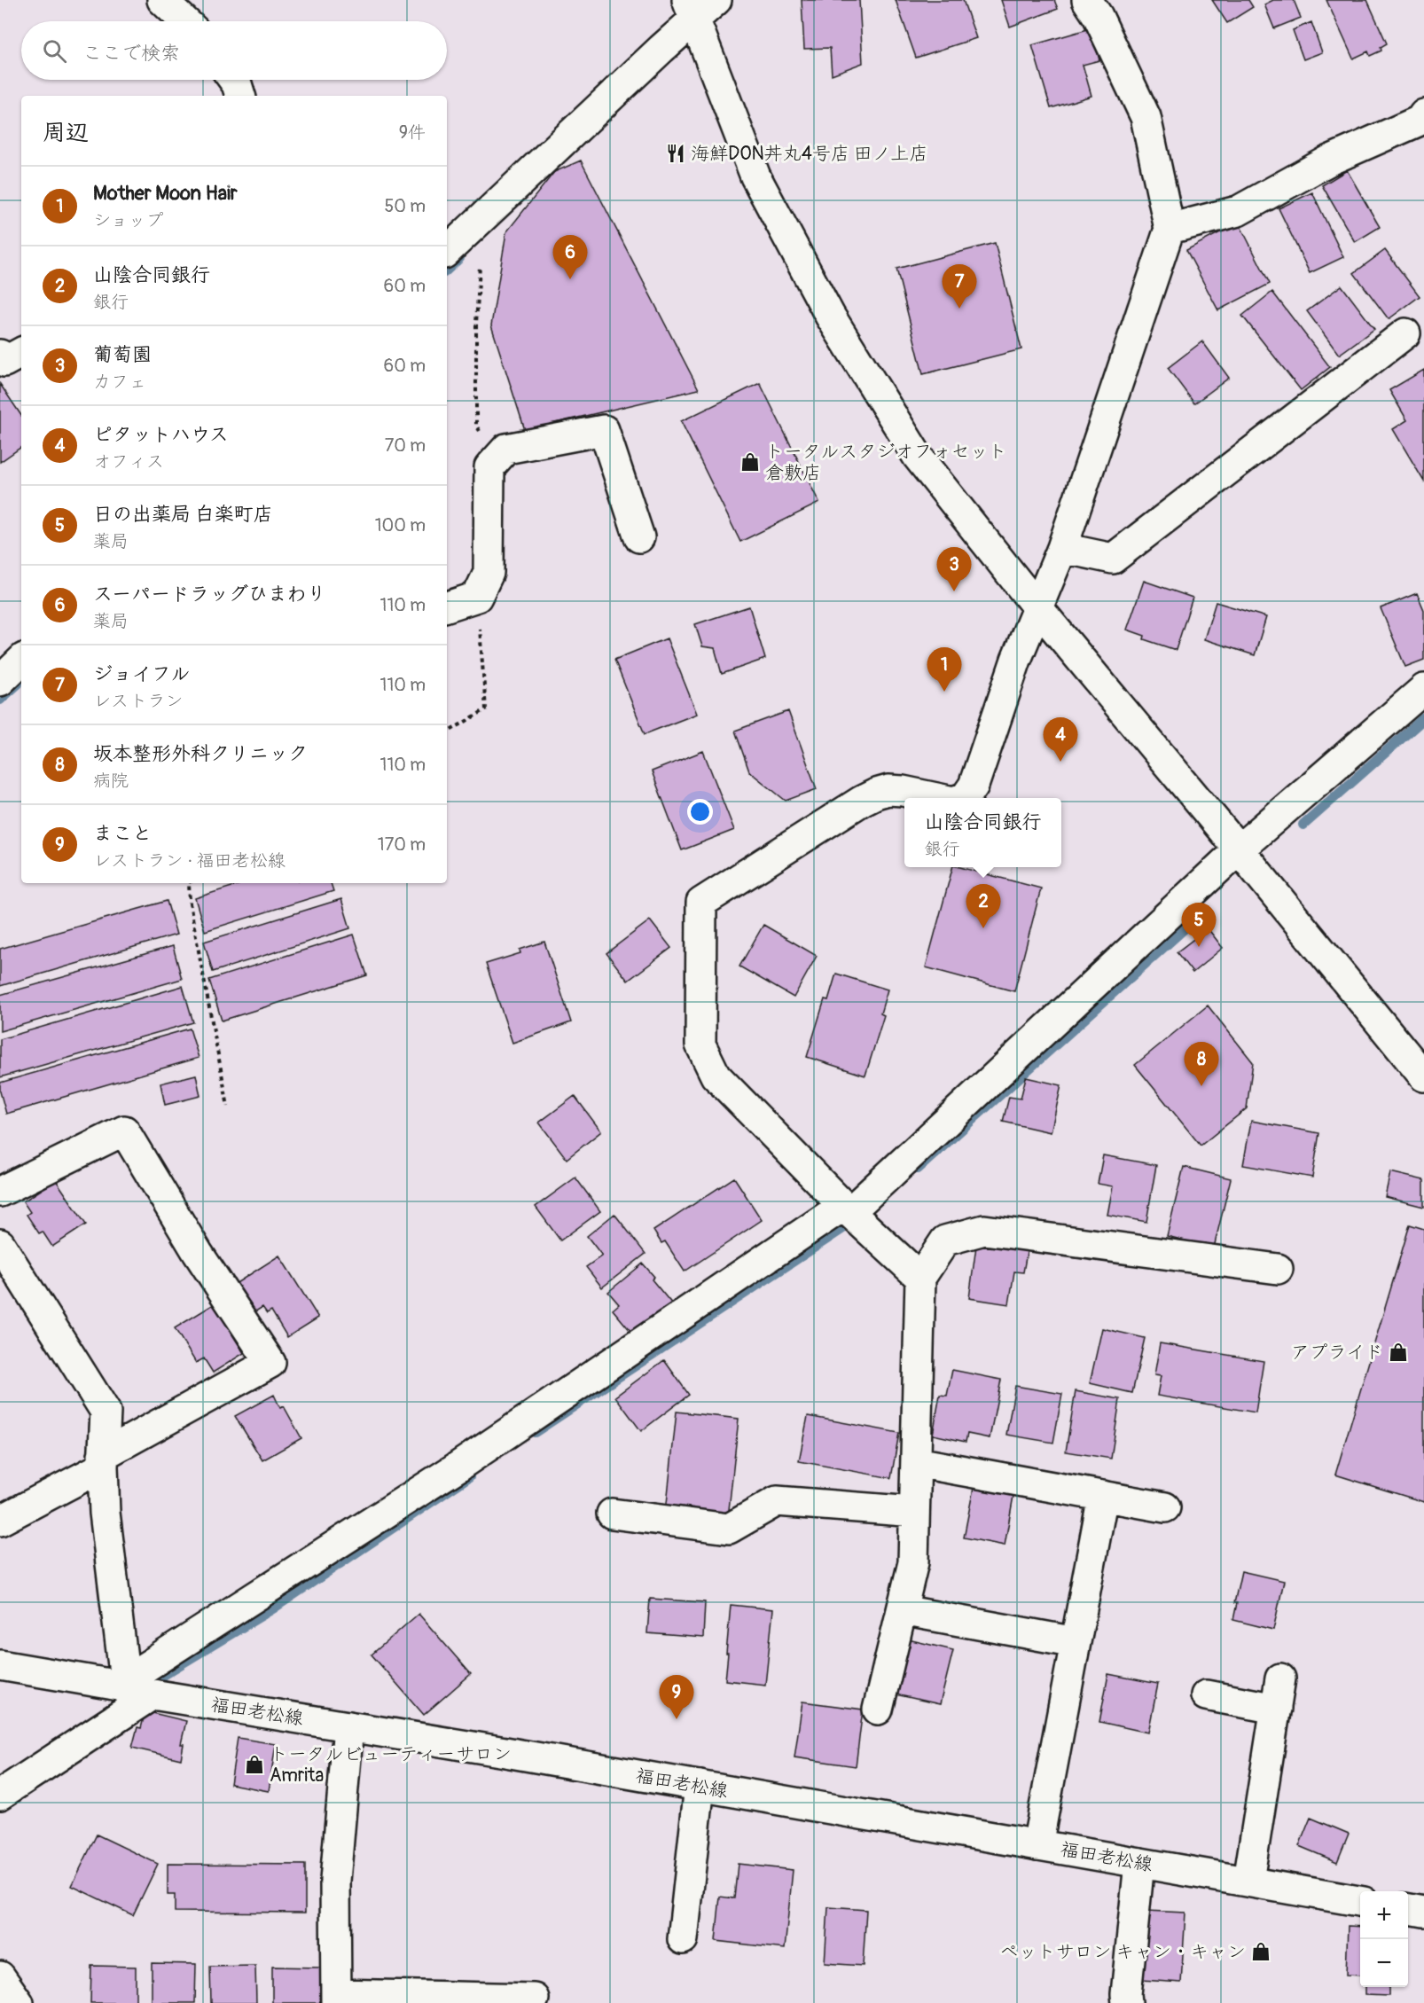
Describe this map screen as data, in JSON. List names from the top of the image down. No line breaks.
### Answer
{"streets":{"street":["福田老松線"]},"places":{"restaurant":["海鮮DON丼丸4号店 田ノ上店"],"shop":["トータルスタジオフォセット 倉敷店","アプライド","トータルビューティーサロン Amrita","ペットサロン キャン・キャン"]},"page":{"search":"ここで検索","heading":["周辺","9件"],"list":[{"mark":"1","name":"Mother Moon Hair","note":"ショップ","value":"50 m"},{"mark":"2","name":"山陰合同銀行","note":"銀行","value":"60 m"},{"mark":"3","name":"葡萄園","note":"カフェ","value":"60 m"},{"mark":"4","name":"ピタットハウス","note":"オフィス","value":"70 m"},{"mark":"5","name":"日の出薬局 白楽町店","note":"薬局","value":"100 m"},{"mark":"6","name":"スーパードラッグひまわり","note":"薬局","value":"110 m"},{"mark":"7","name":"ジョイフル","note":"レストラン","value":"110 m"},{"mark":"8","name":"坂本整形外科クリニック","note":"病院","value":"110 m"},{"mark":"9","name":"まこと","note":"レストラン · 福田老松線","value":"170 m"}],"pins":["6","7","3","1","4","2","5","8","9"],"popup":["山陰合同銀行","銀行"],"map_buttons":["+","−"]}}
